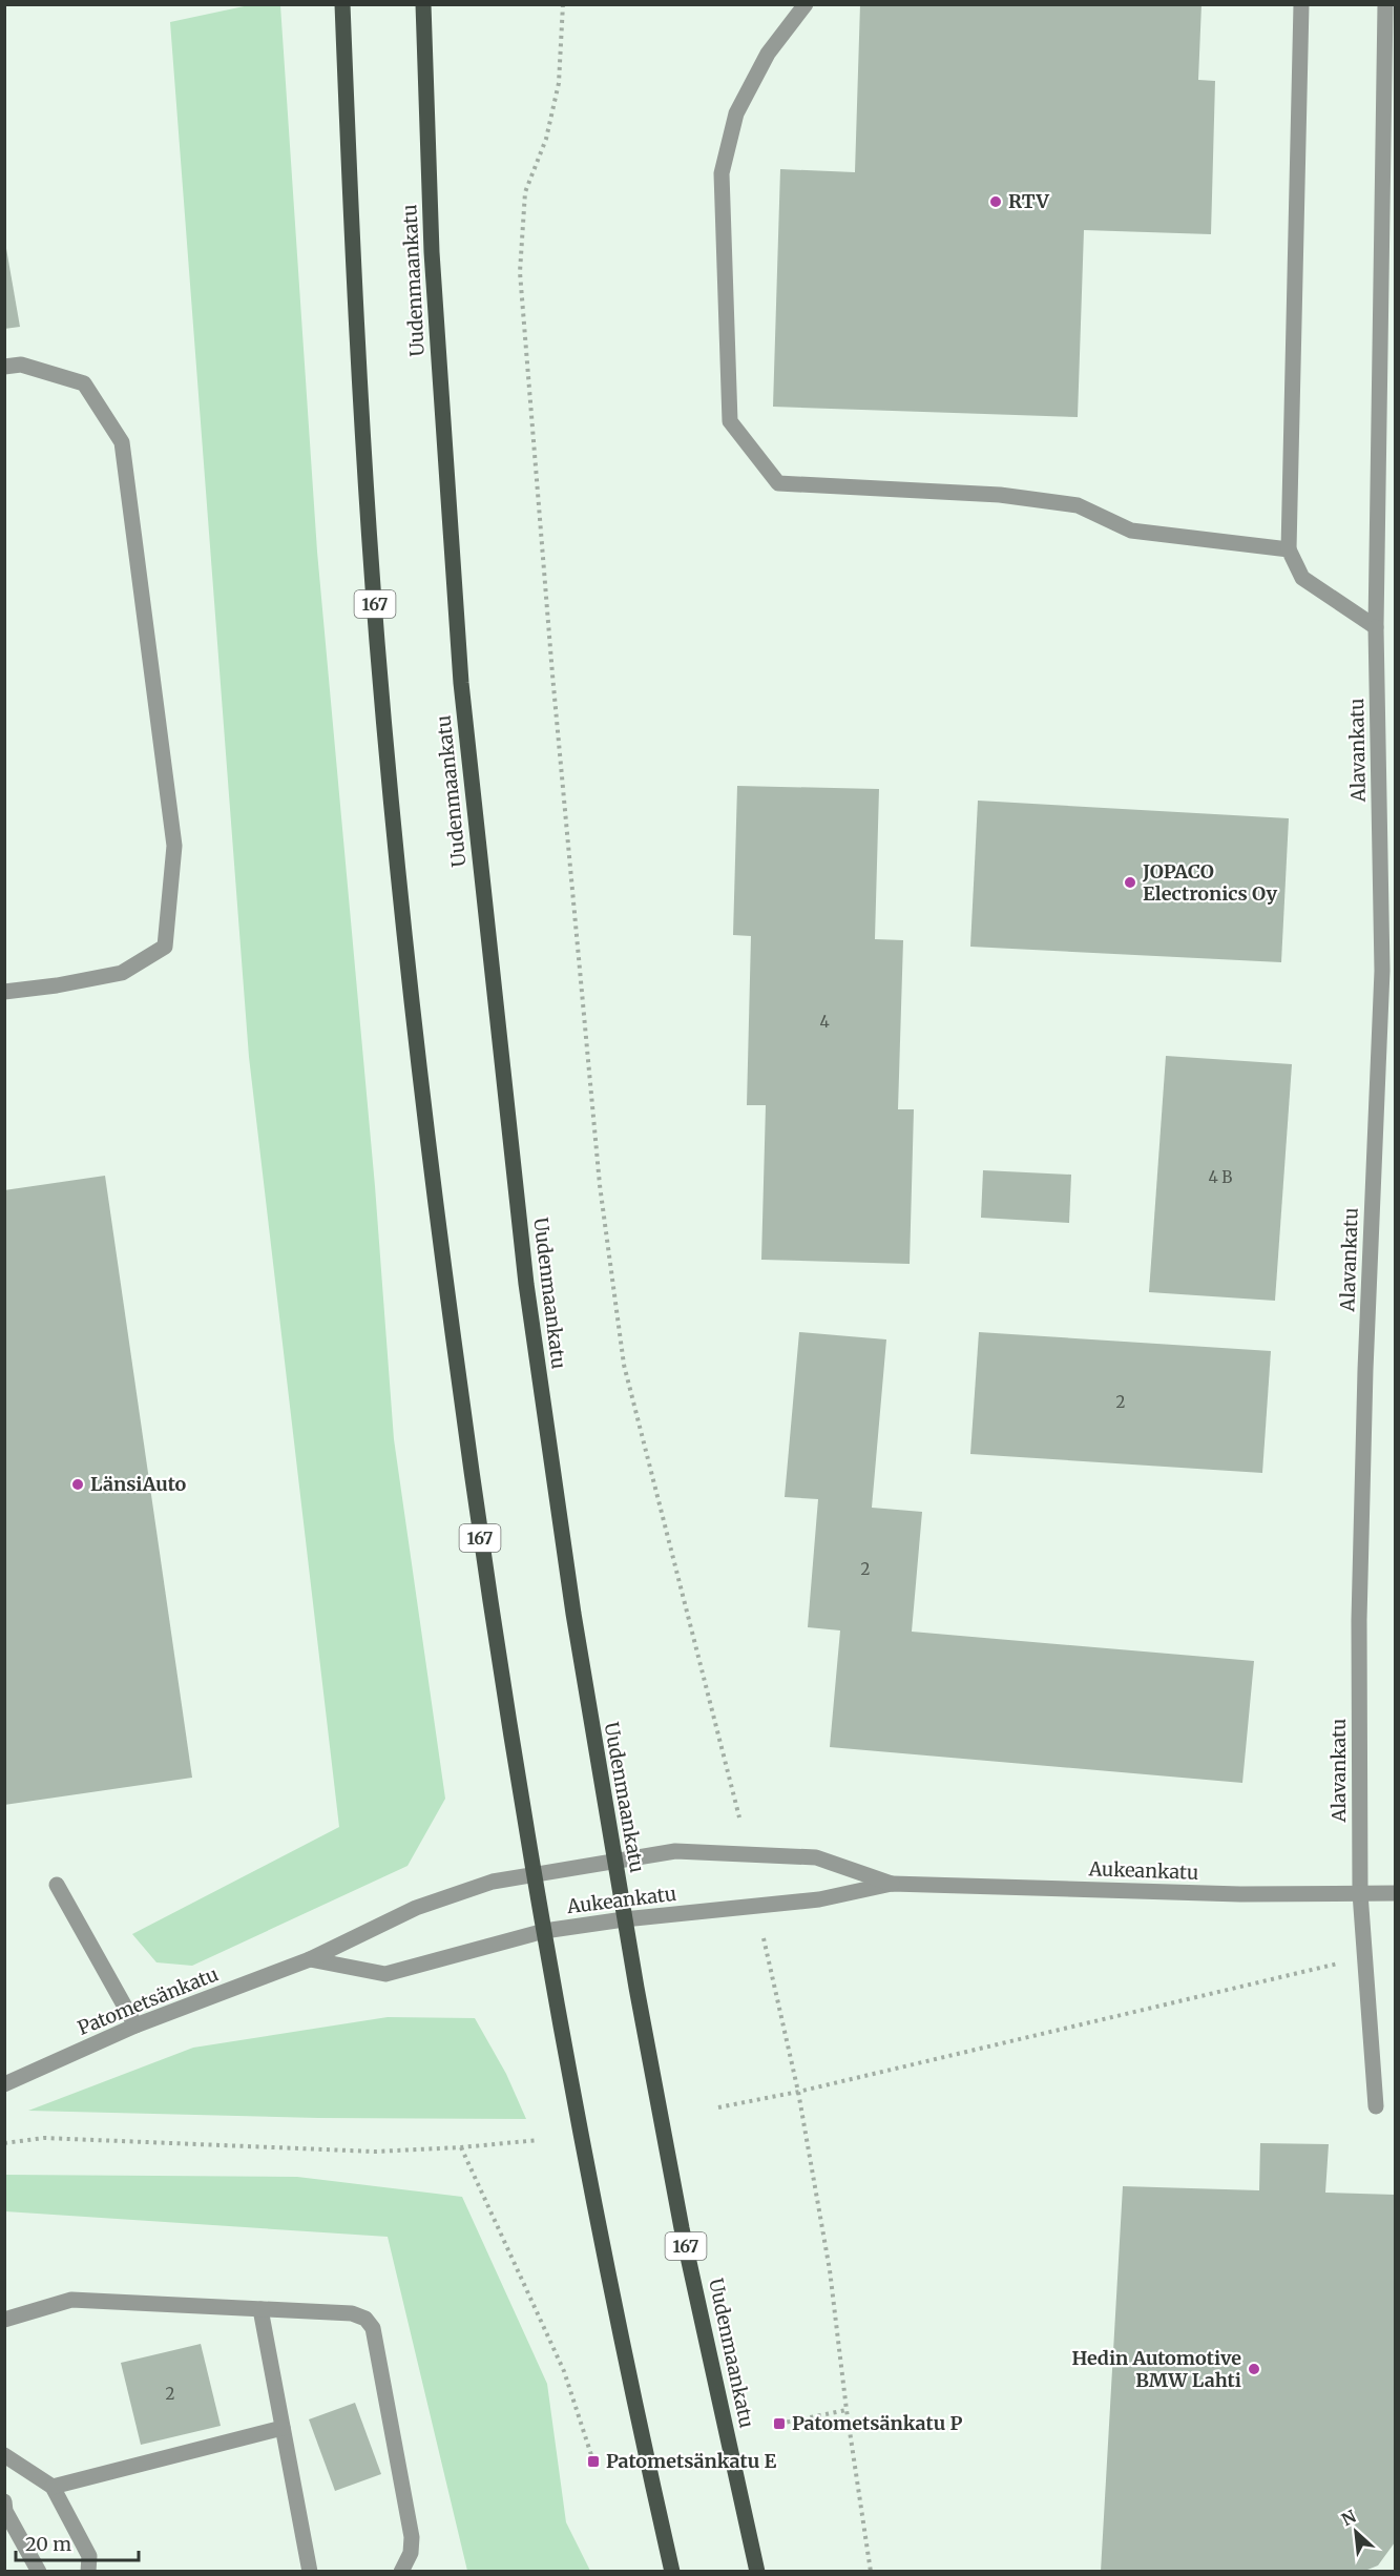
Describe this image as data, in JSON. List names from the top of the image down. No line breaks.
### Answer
{"streets":{"main road":["Uudenmaankatu","167"],"street":["Alavankatu","Aukeankatu","Patometsänkatu"]},"crossings":[["Uudenmaankatu","Aukeankatu"],["Uudenmaankatu","Patometsänkatu"],["167","Aukeankatu"],["167","Patometsänkatu"],["Alavankatu","Aukeankatu"],["Aukeankatu","Patometsänkatu"]],"places":{"other":["RTV","JOPACO Electronics Oy","LänsiAuto","Hedin Automotive BMW Lahti"],"transit":["Patometsänkatu P","Patometsänkatu E"]},"house_numbers":["4","4 B","2","2","2"],"scale_bar":"20 m","north":"top left"}
